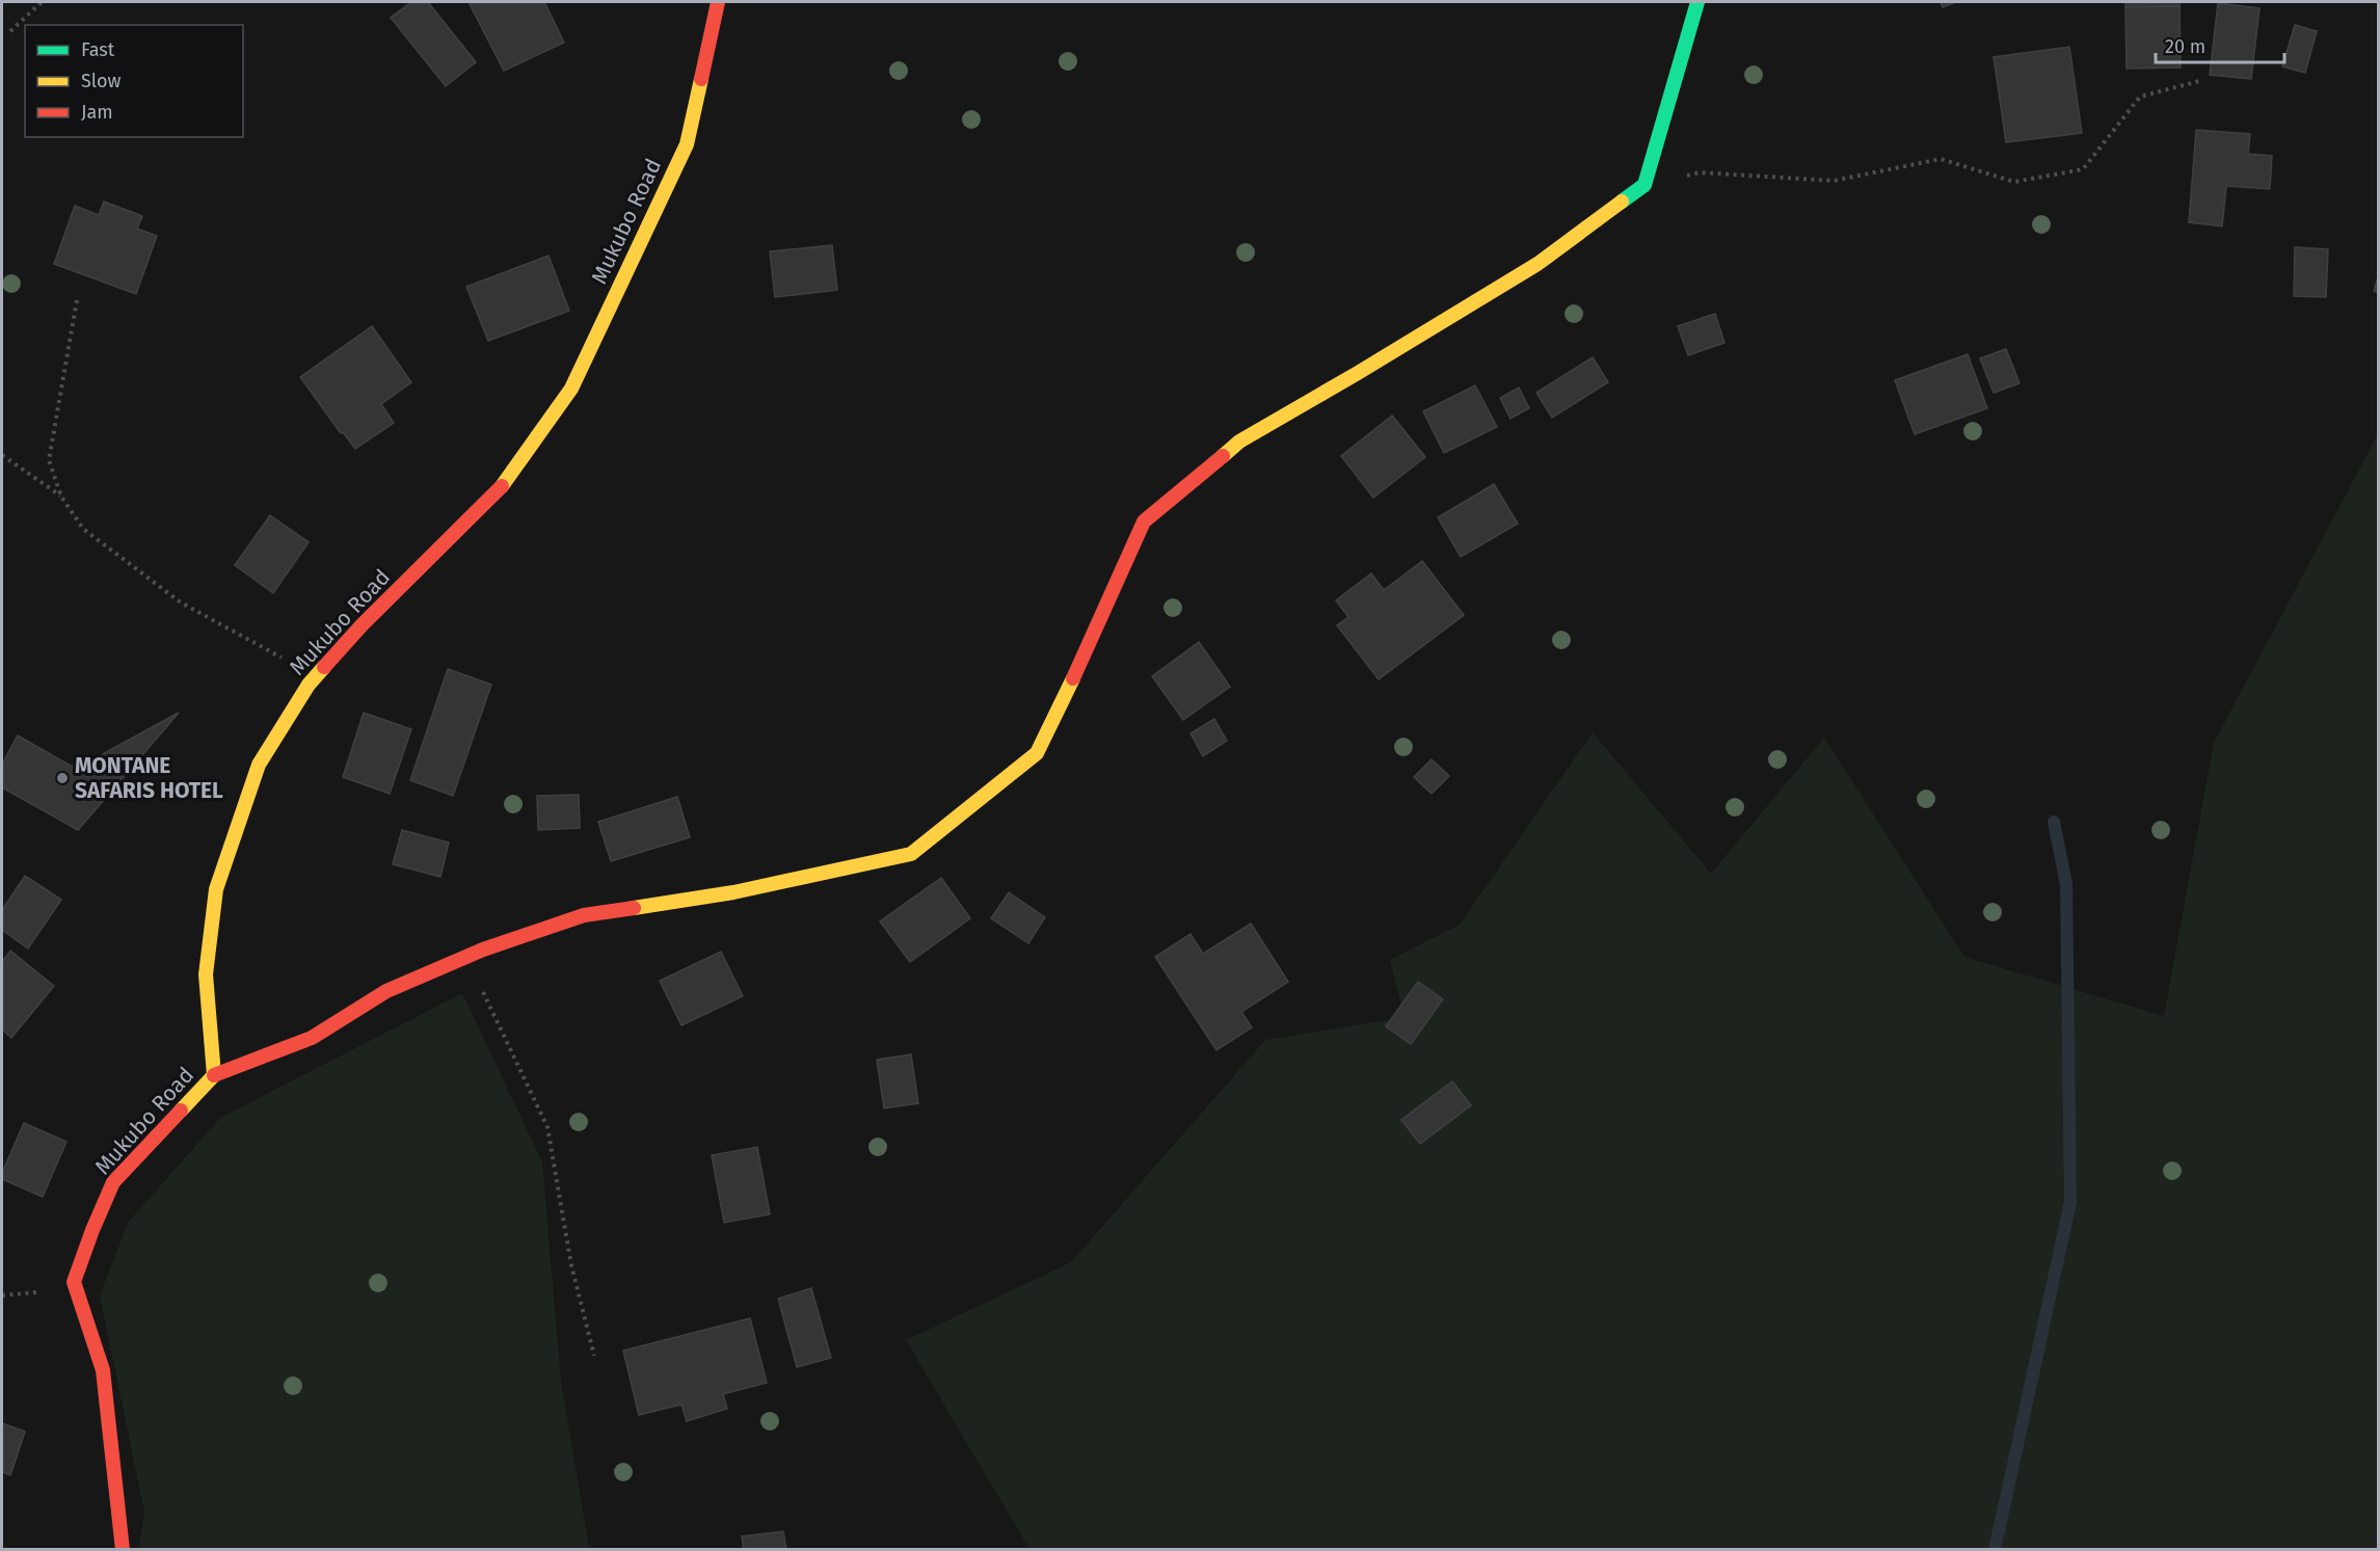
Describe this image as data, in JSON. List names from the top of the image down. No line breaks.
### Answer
{"streets":{"street":["Mukubo Road"]},"places":["MONTANE SAFARIS HOTEL"],"legend":["Fast","Slow","Jam"],"scale_bar":"20 m"}
